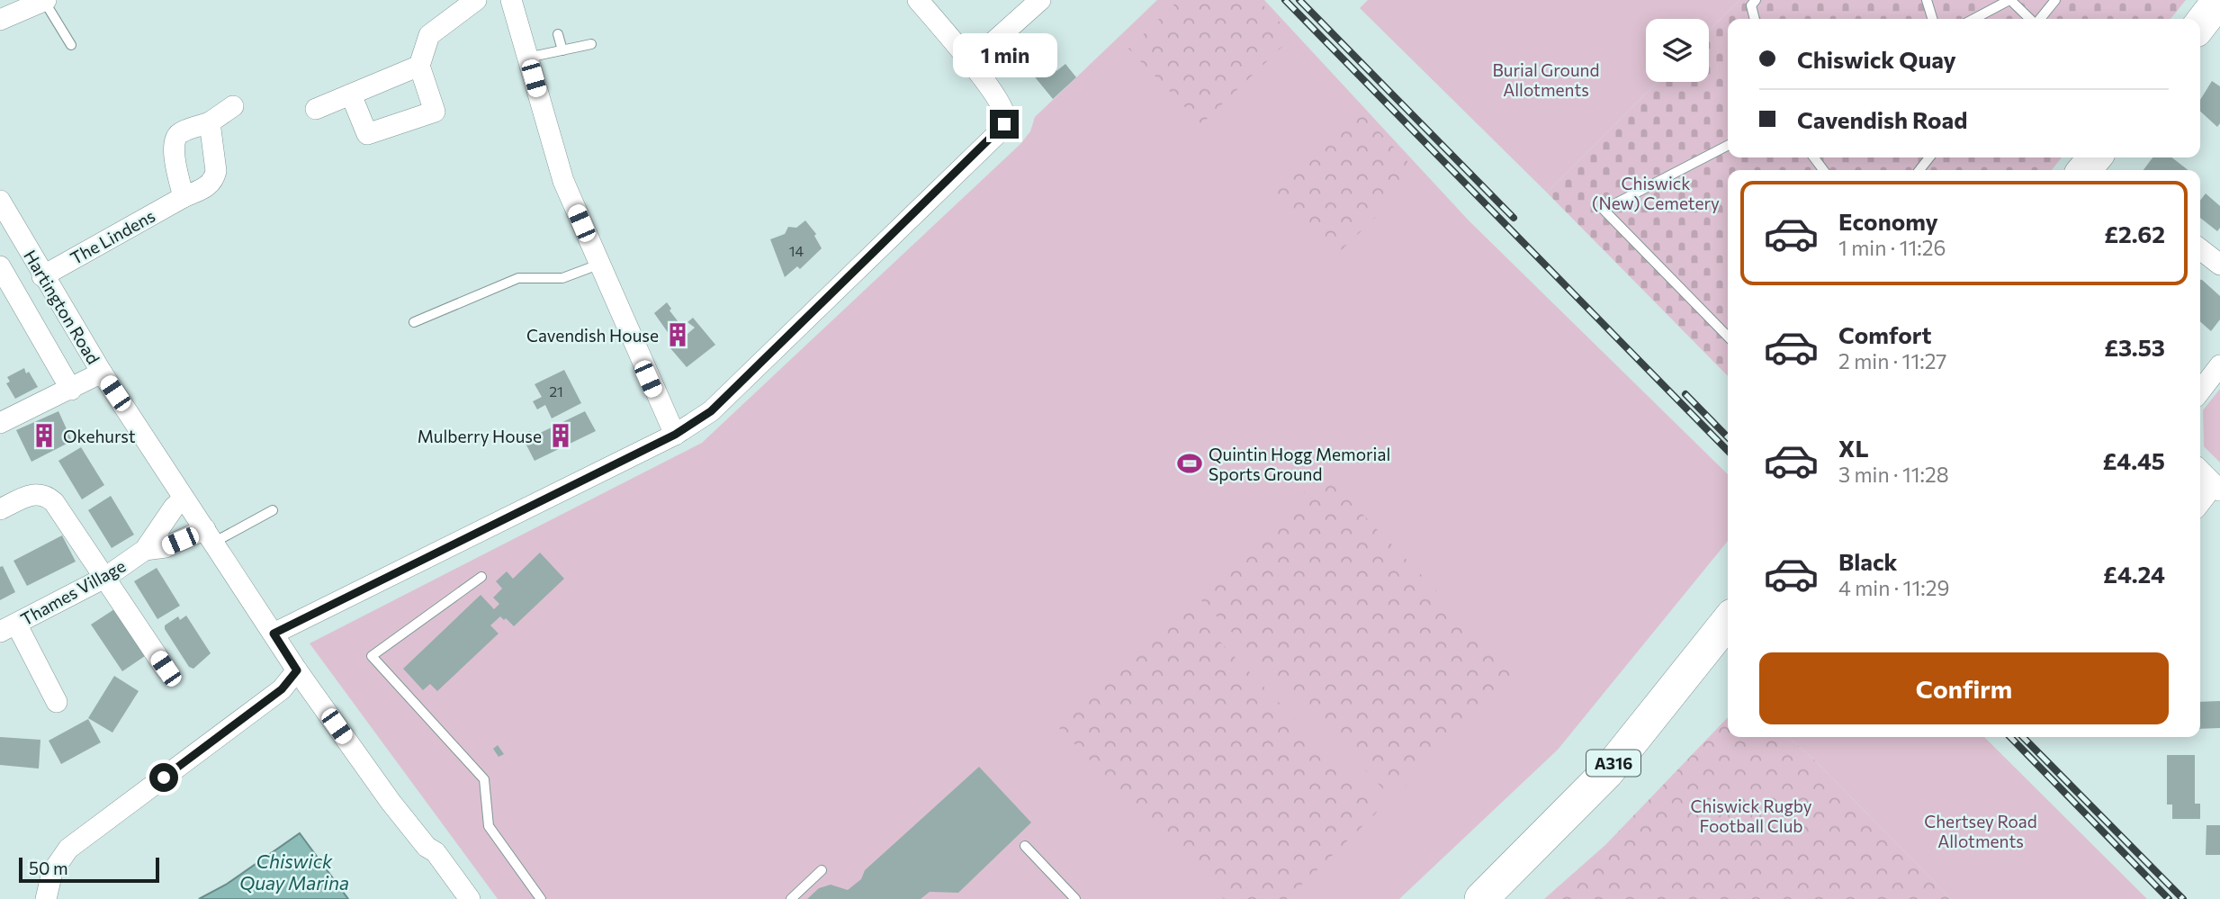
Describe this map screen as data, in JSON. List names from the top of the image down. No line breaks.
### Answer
{"streets":{"highway":["A316"],"street":["The Lindens","Hartington Road","Thames Village"]},"crossings":[["The Lindens","Hartington Road"],["Hartington Road","Thames Village"]],"water":["Chiswick Quay Marina"],"parks":["Burial Ground Allotments","Chiswick (New) Cemetery","Chiswick Rugby Football Club","Chertsey Road Allotments"],"places":{"building":["Cavendish House","Okehurst","Mulberry House"],"sports":["Quintin Hogg Memorial Sports Ground"]},"house_numbers":["14","21"],"scale_bar":"50 m","page":{"banner":["Chiswick Quay","Cavendish Road"],"bubble":"1 min","list":[{"name":"Economy","note":"1 min · 11:26","value":"£2.62"},{"name":"Comfort","note":"2 min · 11:27","value":"£3.53"},{"name":"XL","note":"3 min · 11:28","value":"£4.45"},{"name":"Black","note":"4 min · 11:29","value":"£4.24"}],"buttons":"Confirm","scale":"50 m"}}
